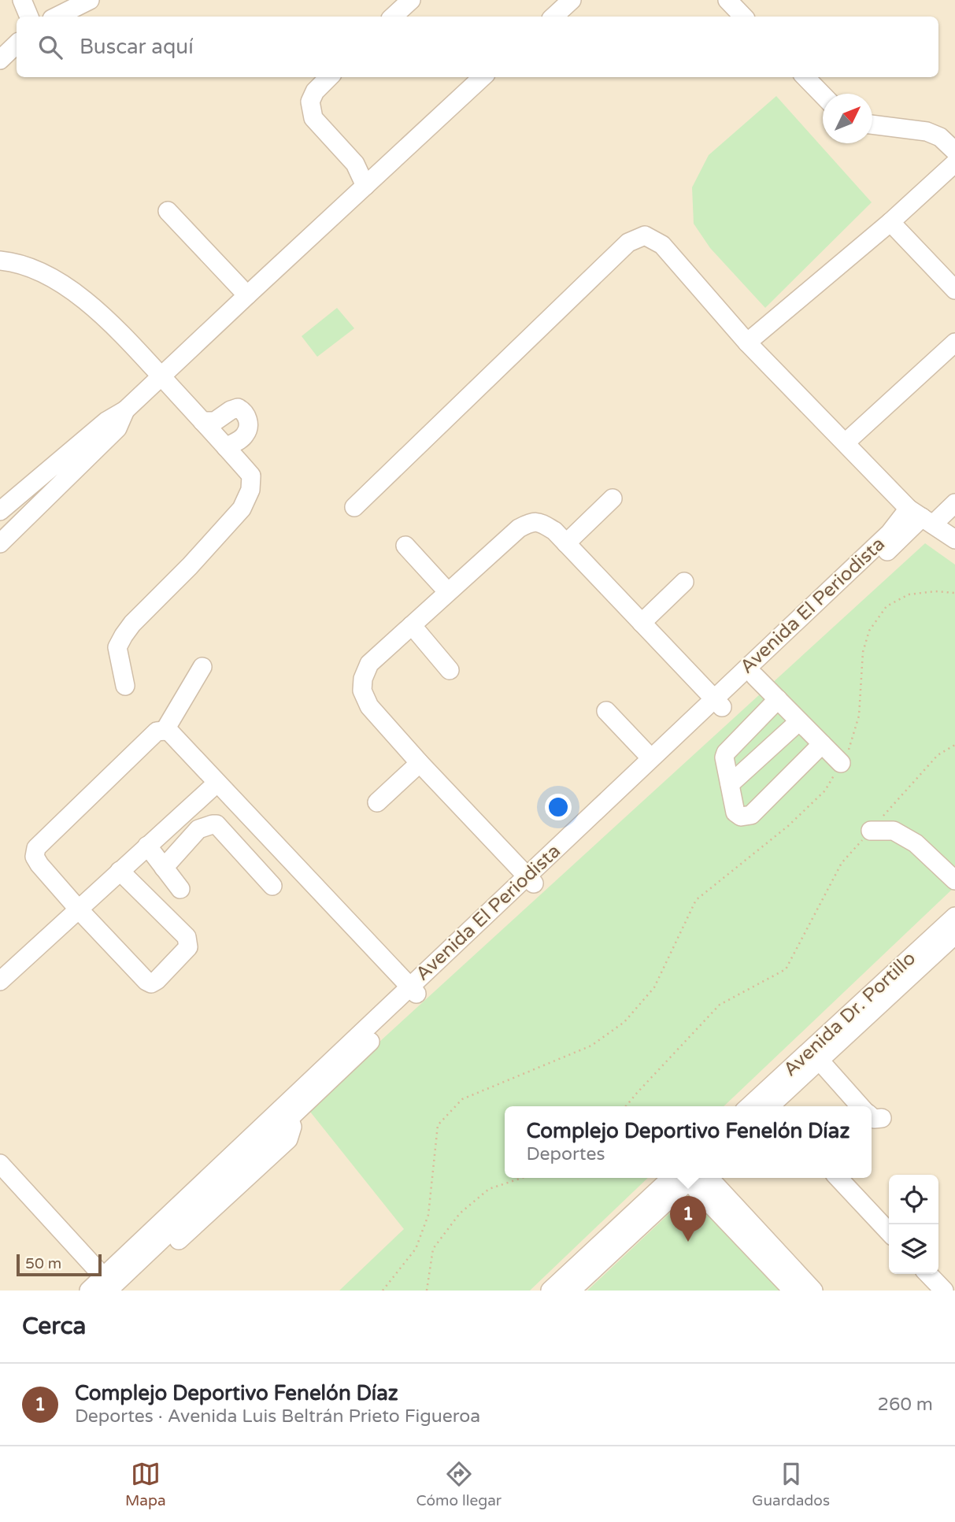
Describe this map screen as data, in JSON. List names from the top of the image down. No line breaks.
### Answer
{"streets":{"street":["Avenida El Periodista","Avenida Dr. Portillo"]},"scale_bar":"50 m","north":"top right","page":{"search":"Buscar aquí","popup":["Complejo Deportivo Fenelón Díaz","Deportes"],"pins":"1","scale":"50 m","heading":"Cerca","list":[{"mark":"1","name":"Complejo Deportivo Fenelón Díaz","note":"Deportes · Avenida Luis Beltrán Prieto Figueroa","value":"260 m"}],"nav":["Mapa","Cómo llegar","Guardados"]}}
